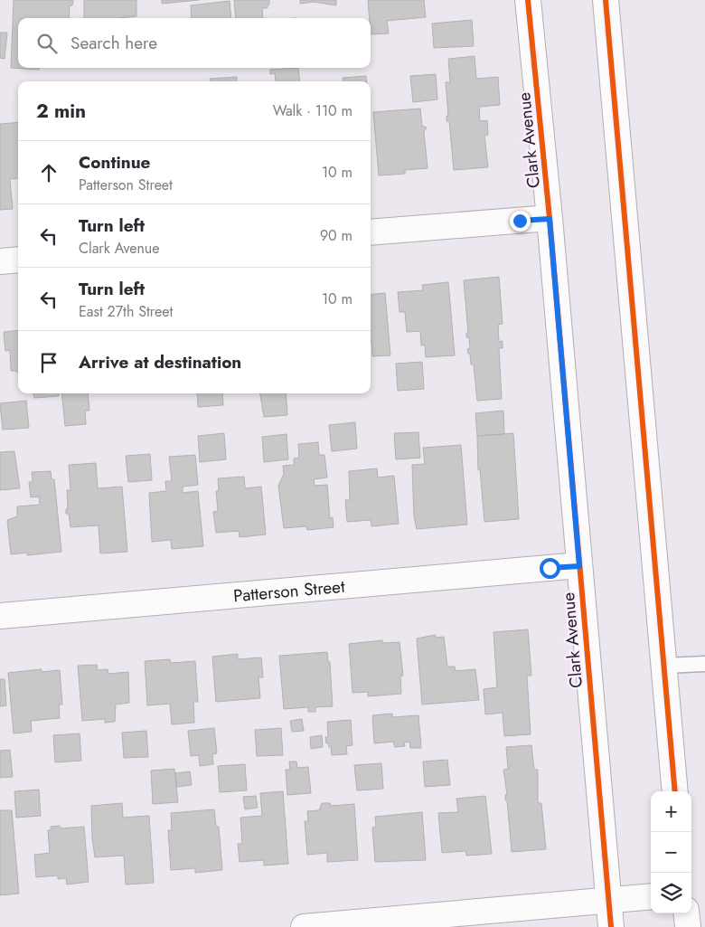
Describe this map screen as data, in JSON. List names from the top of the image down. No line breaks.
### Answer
{"streets":{"street":["Clark Avenue","Patterson Street"]},"crossings":[["Clark Avenue","Patterson Street"]],"page":{"search":"Search here","heading":["2 min","Walk · 110 m"],"list":[["Continue","Patterson Street","10 m"],["Turn left","Clark Avenue","90 m"],["Turn left","East 27th Street","10 m"],"Arrive at destination"],"map_buttons":["+","−"]}}
